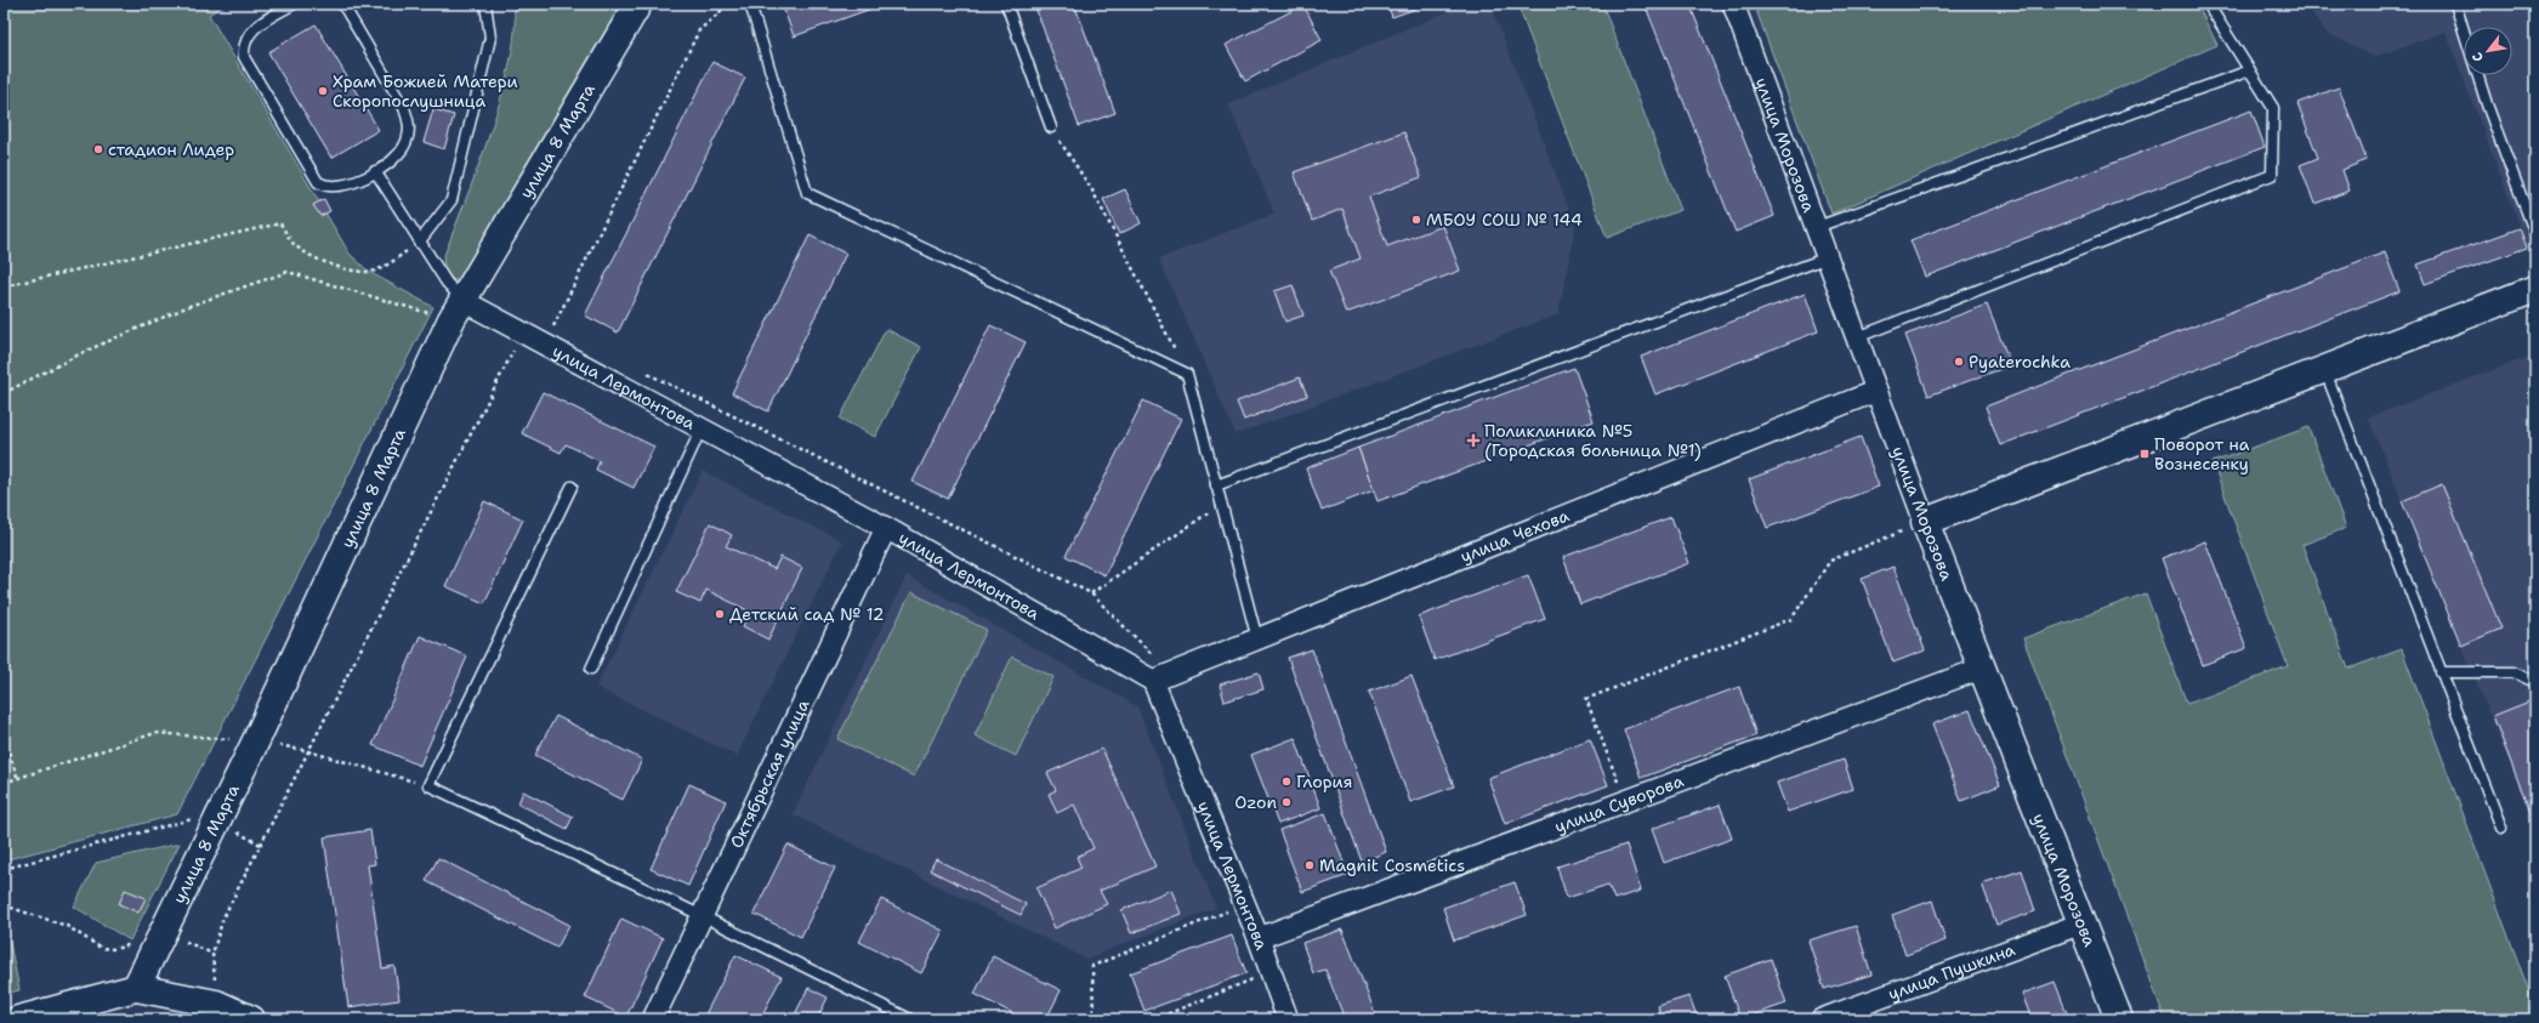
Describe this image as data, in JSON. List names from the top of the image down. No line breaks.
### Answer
{"streets":{"street":["улица 8 Марта","улица Морозова","улица Лермонтова","улица Чехова","Октябрьская улица","улица Суворова","улица Пушкина"]},"crossings":[["улица 8 Марта","улица Лермонтова"],["улица Морозова","улица Чехова"],["улица Морозова","улица Суворова"],["улица Морозова","улица Пушкина"],["улица Лермонтова","улица Чехова"],["улица Лермонтова","Октябрьская улица"],["улица Лермонтова","улица Суворова"]],"places":{"other":["Храм Божией Матери Скоропослушница","стадион Лидер","МБОУ СОШ № 144","Pyaterochka","Детский сад № 12","Глория","Ozon","Magnit Cosmetics"],"health":["Поликлиника №5 (Городская больница №1)"],"transit":["Поворот на Вознесенку"]},"north":"bottom left"}
